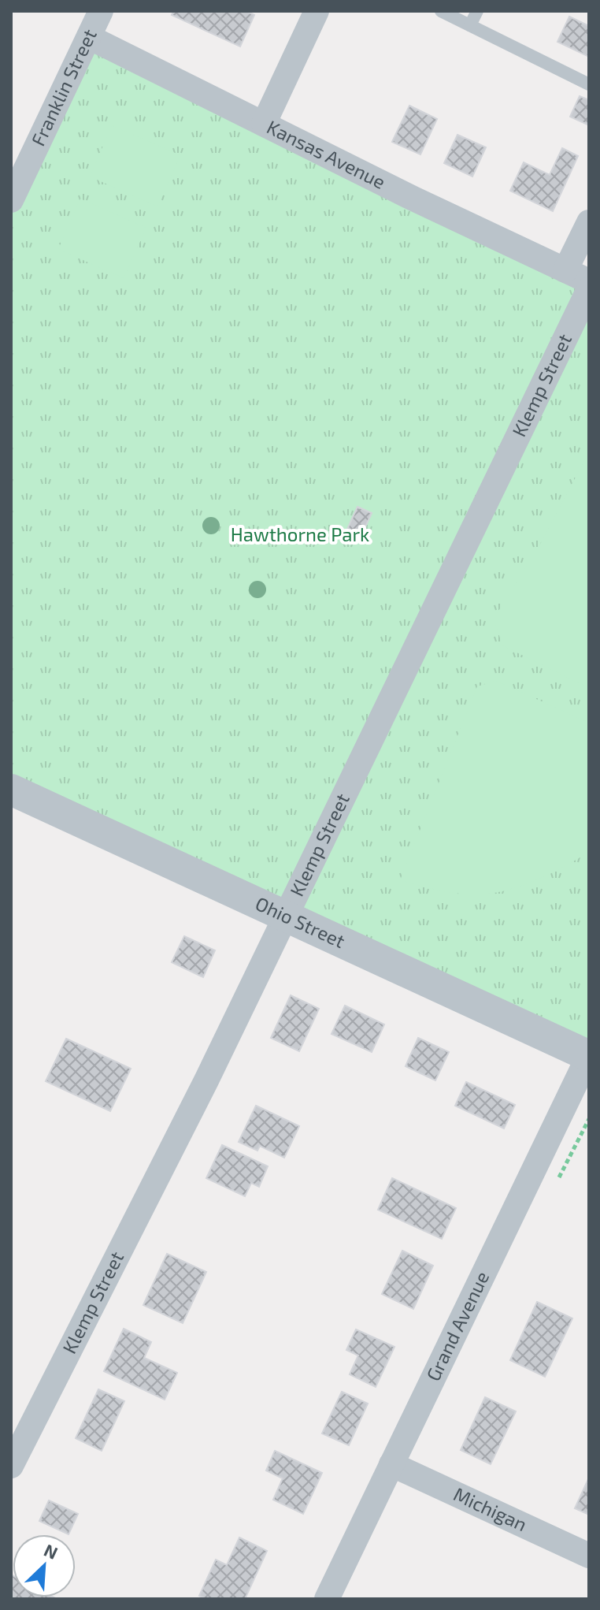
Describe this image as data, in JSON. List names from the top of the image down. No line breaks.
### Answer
{"streets":{"street":["Franklin Street","Kansas Avenue","Klemp Street","Ohio Street","Grand Avenue","Michigan"]},"crossings":[["Franklin Street","Kansas Avenue"],["Klemp Street","Ohio Street"],["Ohio Street","Grand Avenue"],["Grand Avenue","Michigan"]],"parks":["Hawthorne Park"],"north":"top right"}
